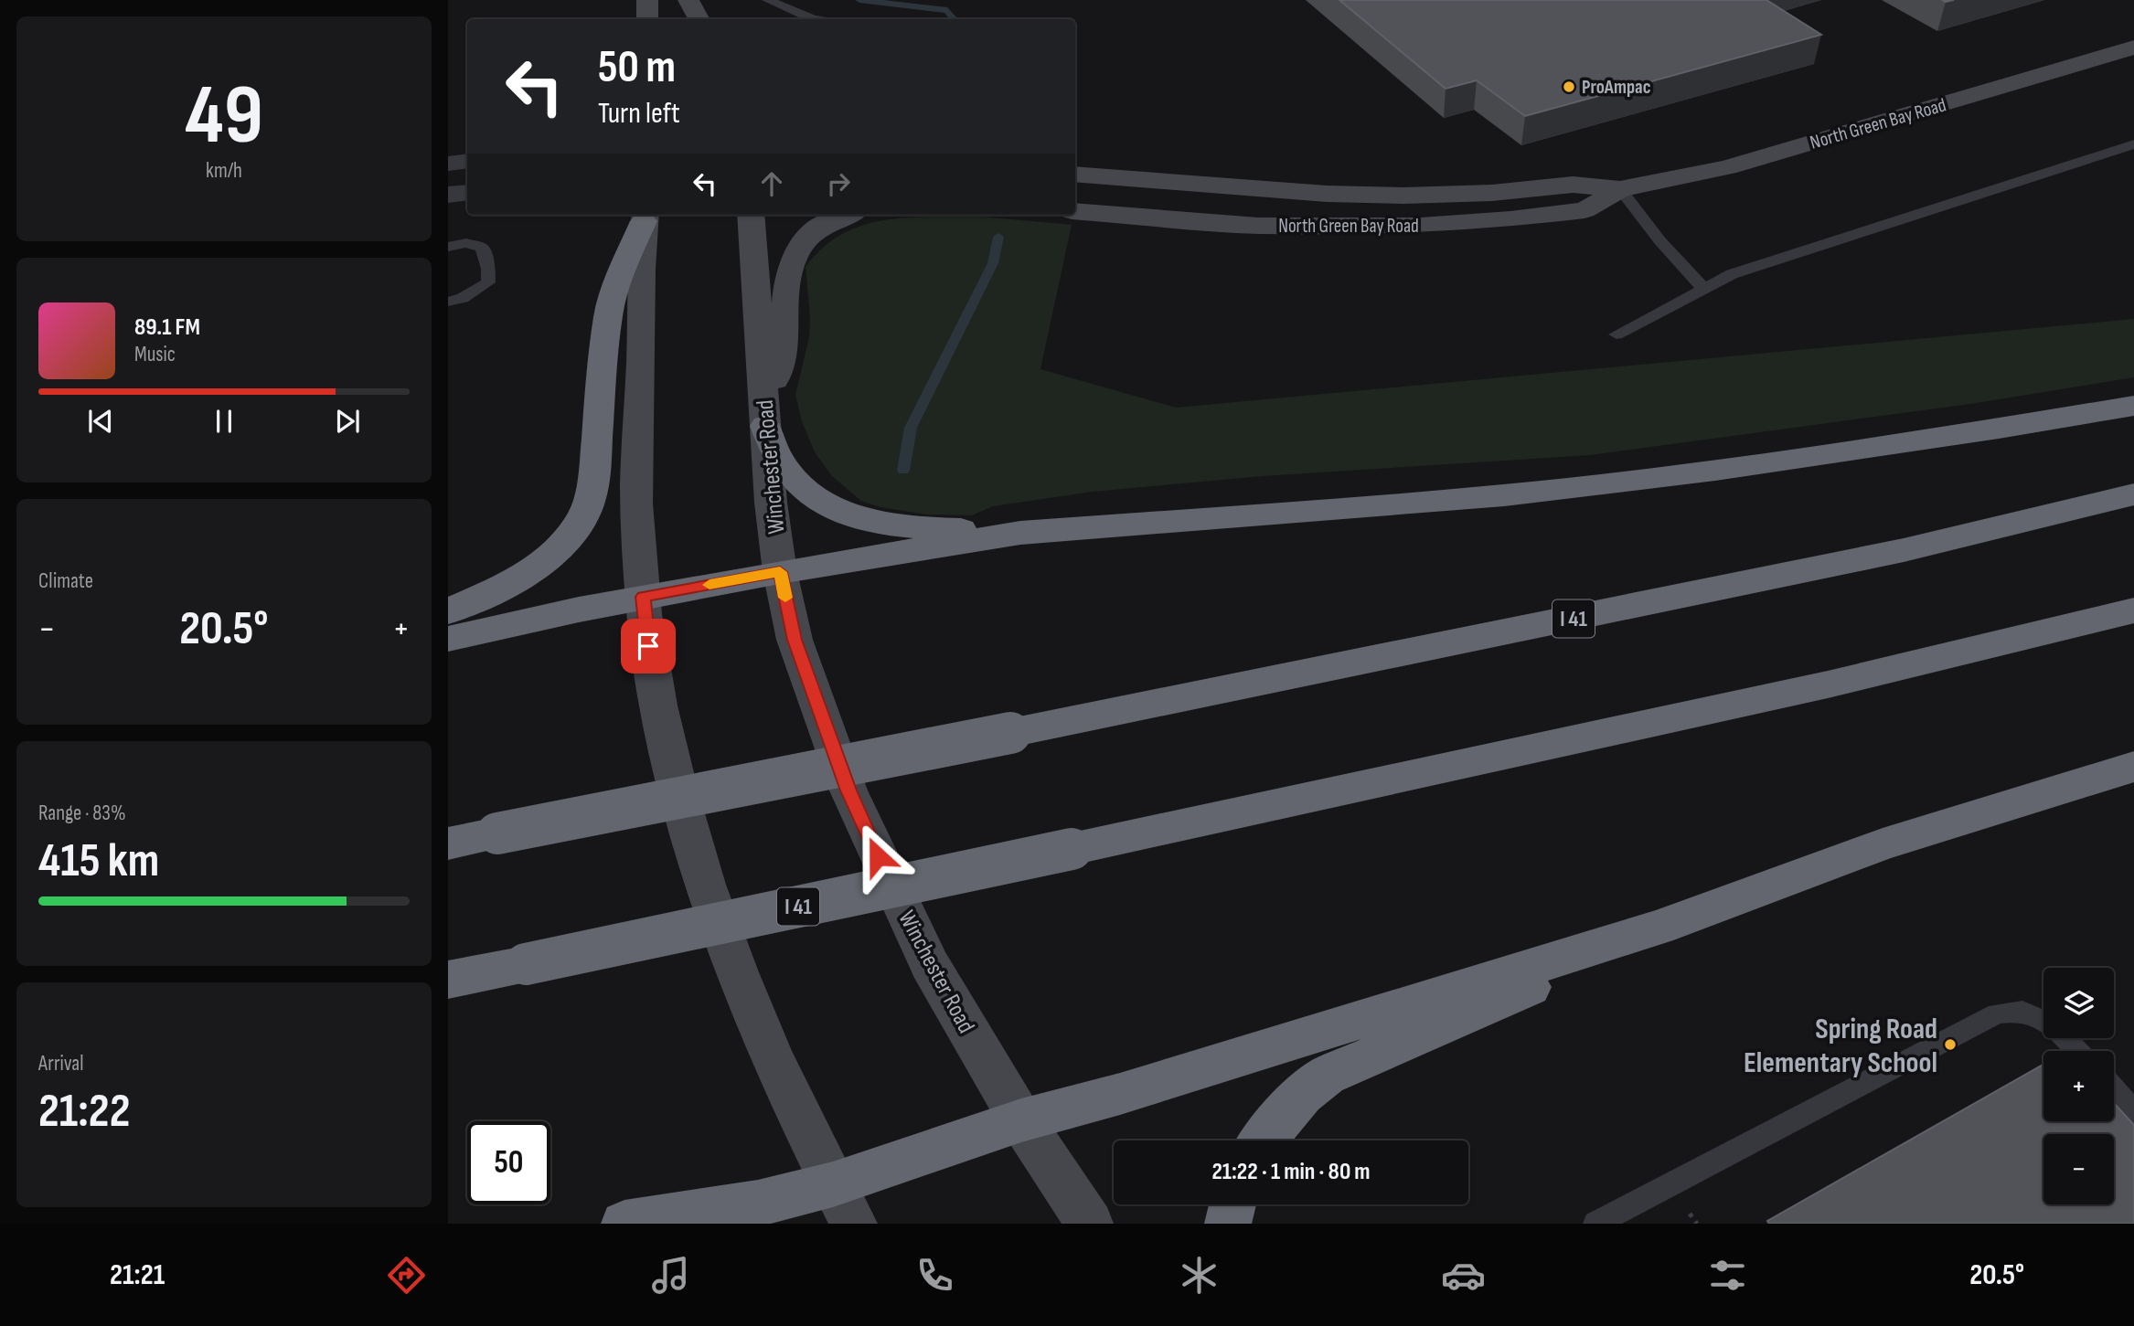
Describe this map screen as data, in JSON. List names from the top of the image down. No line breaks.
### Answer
{"streets":{"highway":["I 41"],"main road":["North Green Bay Road","Winchester Road"]},"places":["ProAmpac","Spring Road Elementary School"],"page":{"tile":[["49","km/h"],"Climate",["Range · 83%","415 km"],["Arrival","21:22"]],"turn":["50 m","Turn left"],"song":["89.1 FM","Music"],"heat":["−","20.5°","+"],"map_buttons":["+","−"],"limit":"50","trip":"21:22 · 1 min · 80 m","tabs":["21:21","20.5°"]}}
